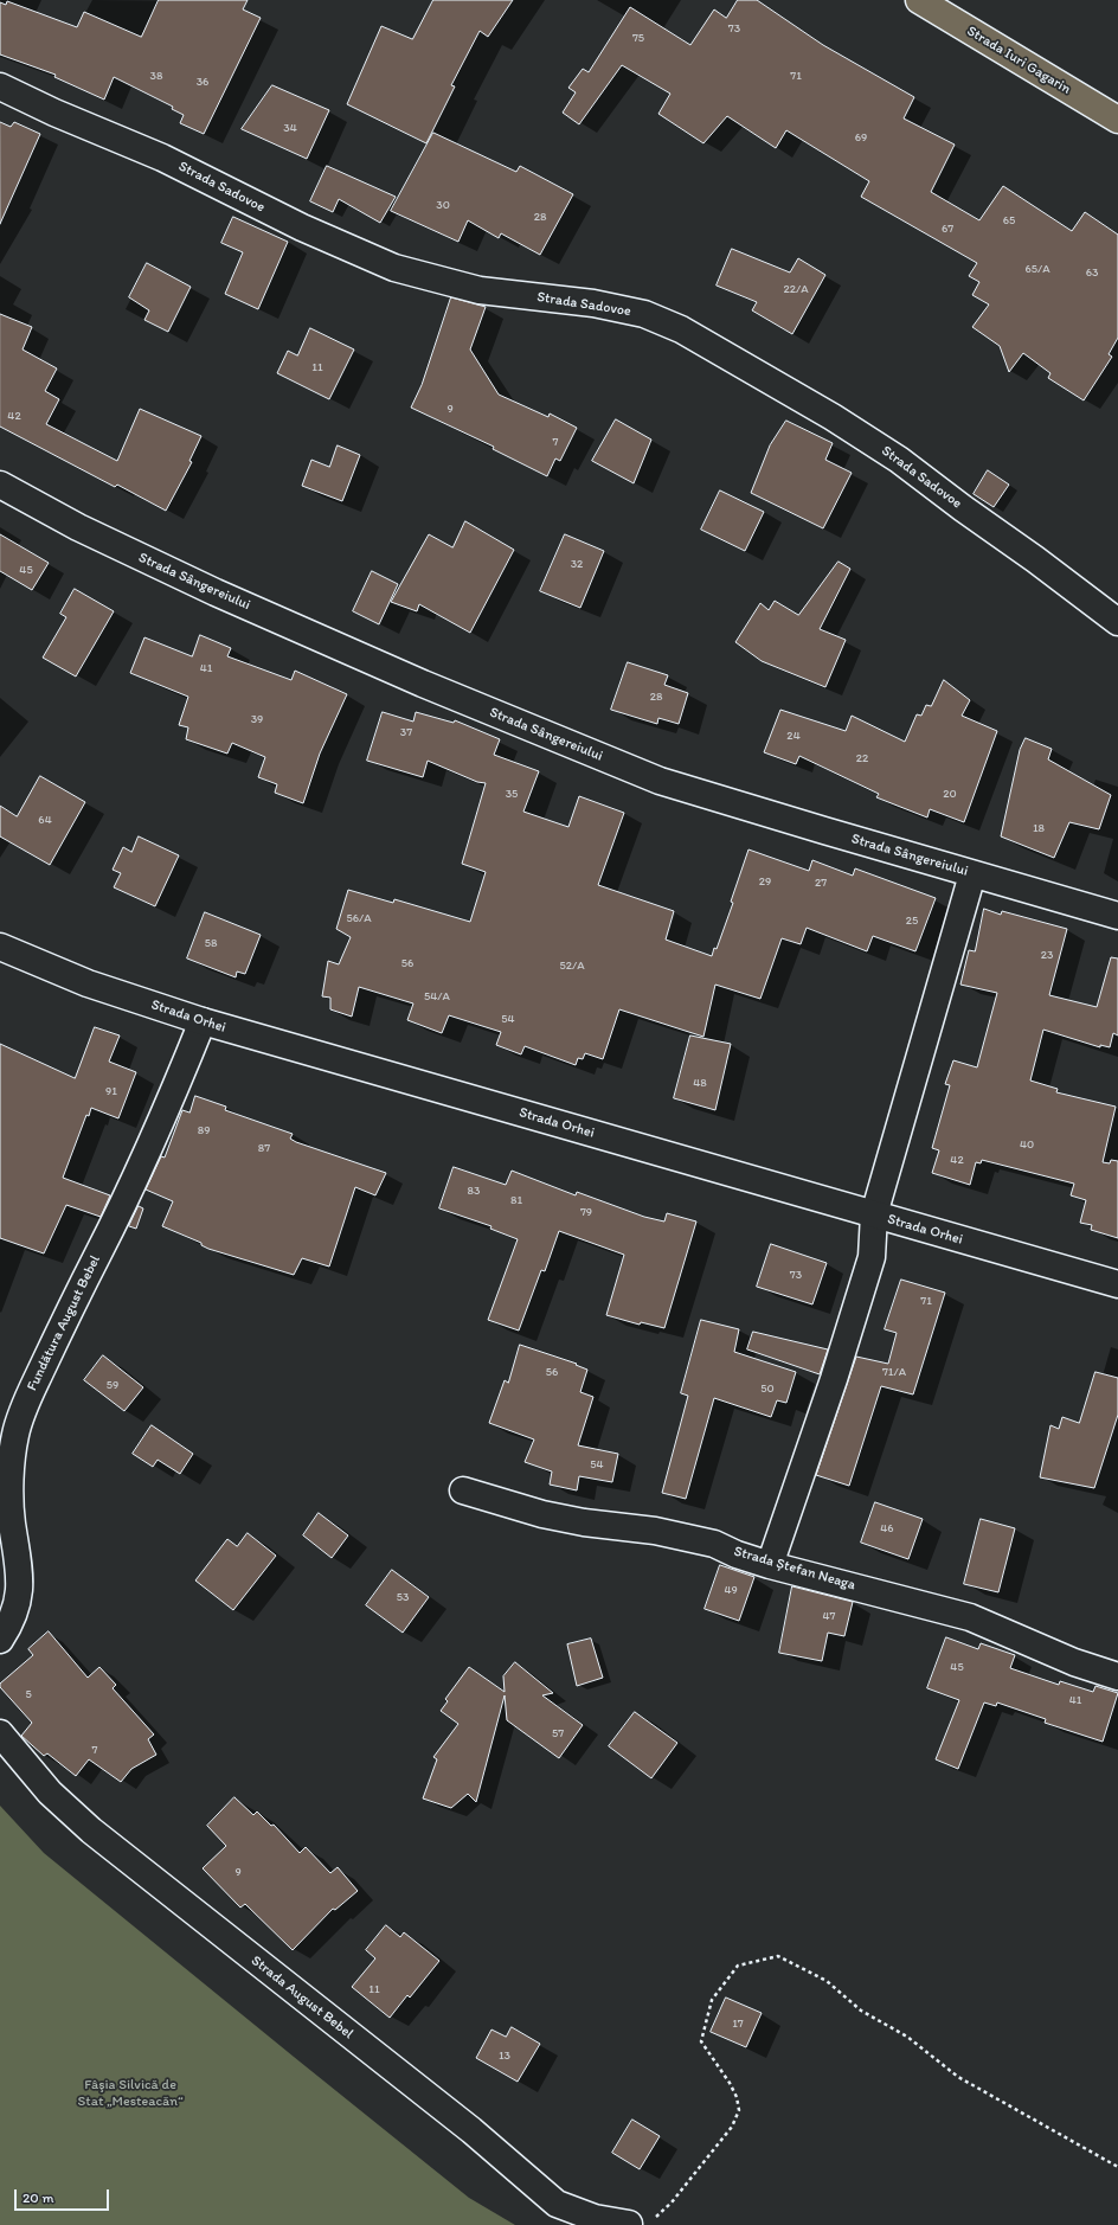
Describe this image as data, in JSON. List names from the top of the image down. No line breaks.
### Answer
{"streets":{"main road":["Strada Iuri Gagarin"],"street":["Strada Sadovoe","Strada Sângereiului","Strada Orhei","Fundătura August Bebel","Strada Ștefan Neaga","Strada August Bebel"]},"crossings":[["Strada Orhei","Fundătura August Bebel"]],"parks":["Fâşia Silvică de Stat „Mesteacăn“"],"house_numbers":["73","75","38","71","36","34","69","30","28","65","67","65/A","63","22/A","11","9","42","7","32","45","41","28","39","37","24","22","35","20","64","18","29","27","56/A","25","58","23","56","52/A","54/A","54","48","91","89","40","87","42","83","81","79","73","71","56","71/A","59","50","54","46","49","53","47","45","5","41","57","7","9","11","17","13"],"scale_bar":"20 m"}
